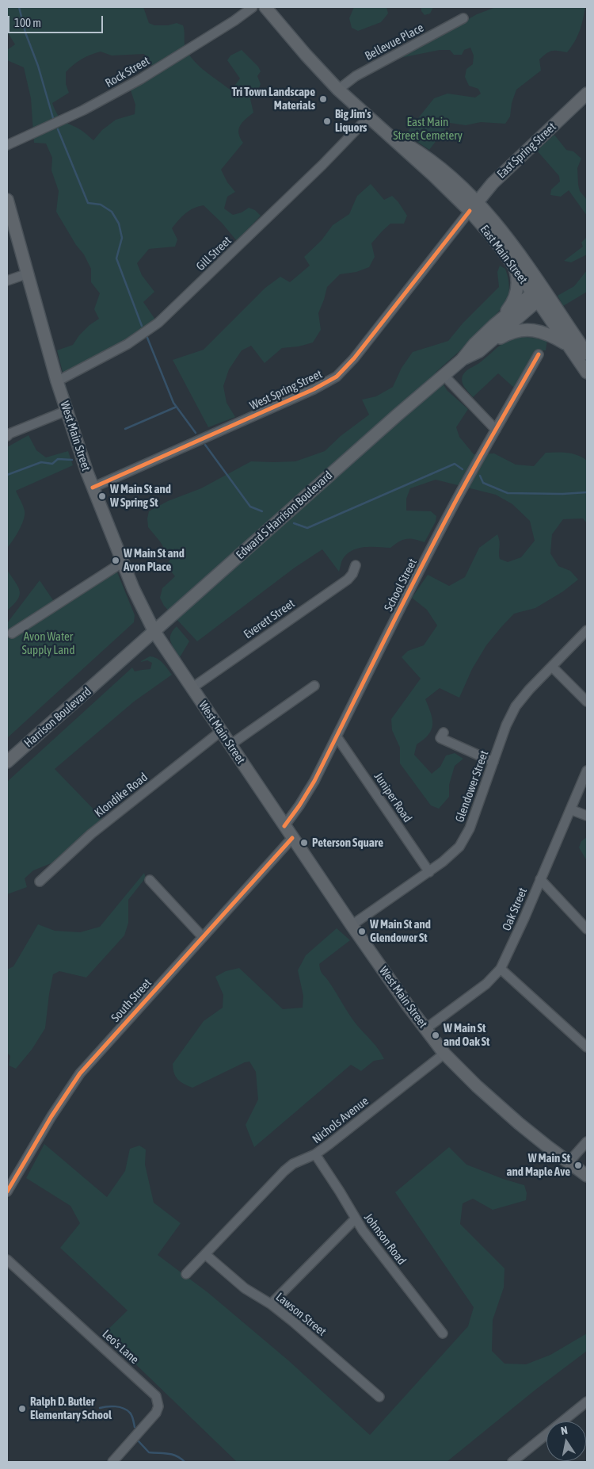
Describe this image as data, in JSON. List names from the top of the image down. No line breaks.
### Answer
{"streets":{"main road":["East Spring Street","East Main Street","West Main Street","Edward S Harrison Boulevard","Harrison Boulevard"],"street":["Bellevue Place","Rock Street","Gill Street","West Spring Street","School Street","Everett Street","Glendower Street","Klondike Road","Juniper Road","Oak Street","South Street","Nichols Avenue","Johnson Road","Lawson Street","Leo's Lane"]},"crossings":[["Bellevue Place","East Main Street"],["East Spring Street","East Main Street"],["East Spring Street","West Spring Street"],["Gill Street","East Main Street"],["Gill Street","West Main Street"],["East Main Street","West Spring Street"],["East Main Street","Edward S Harrison Boulevard"],["West Spring Street","West Main Street"],["West Main Street","Edward S Harrison Boulevard"],["West Main Street","School Street"],["West Main Street","Everett Street"],["West Main Street","Glendower Street"],["West Main Street","Klondike Road"],["West Main Street","Oak Street"],["West Main Street","South Street"],["West Main Street","Nichols Avenue"],["Edward S Harrison Boulevard","Harrison Boulevard"],["School Street","Juniper Road"],["Glendower Street","Juniper Road"],["Nichols Avenue","Johnson Road"],["Nichols Avenue","Lawson Street"]],"parks":["East Main Street Cemetery","Avon Water Supply Land"],"places":["Tri Town Landscape Materials","Big Jim's Liquors","W Main St and W Spring St","W Main St and Avon Place","Peterson Square","W Main St and Glendower St","W Main St and Oak St","W Main St and Maple Ave","Ralph D. Butler Elementary School"],"scale_bar":"100 m","north":"top"}
